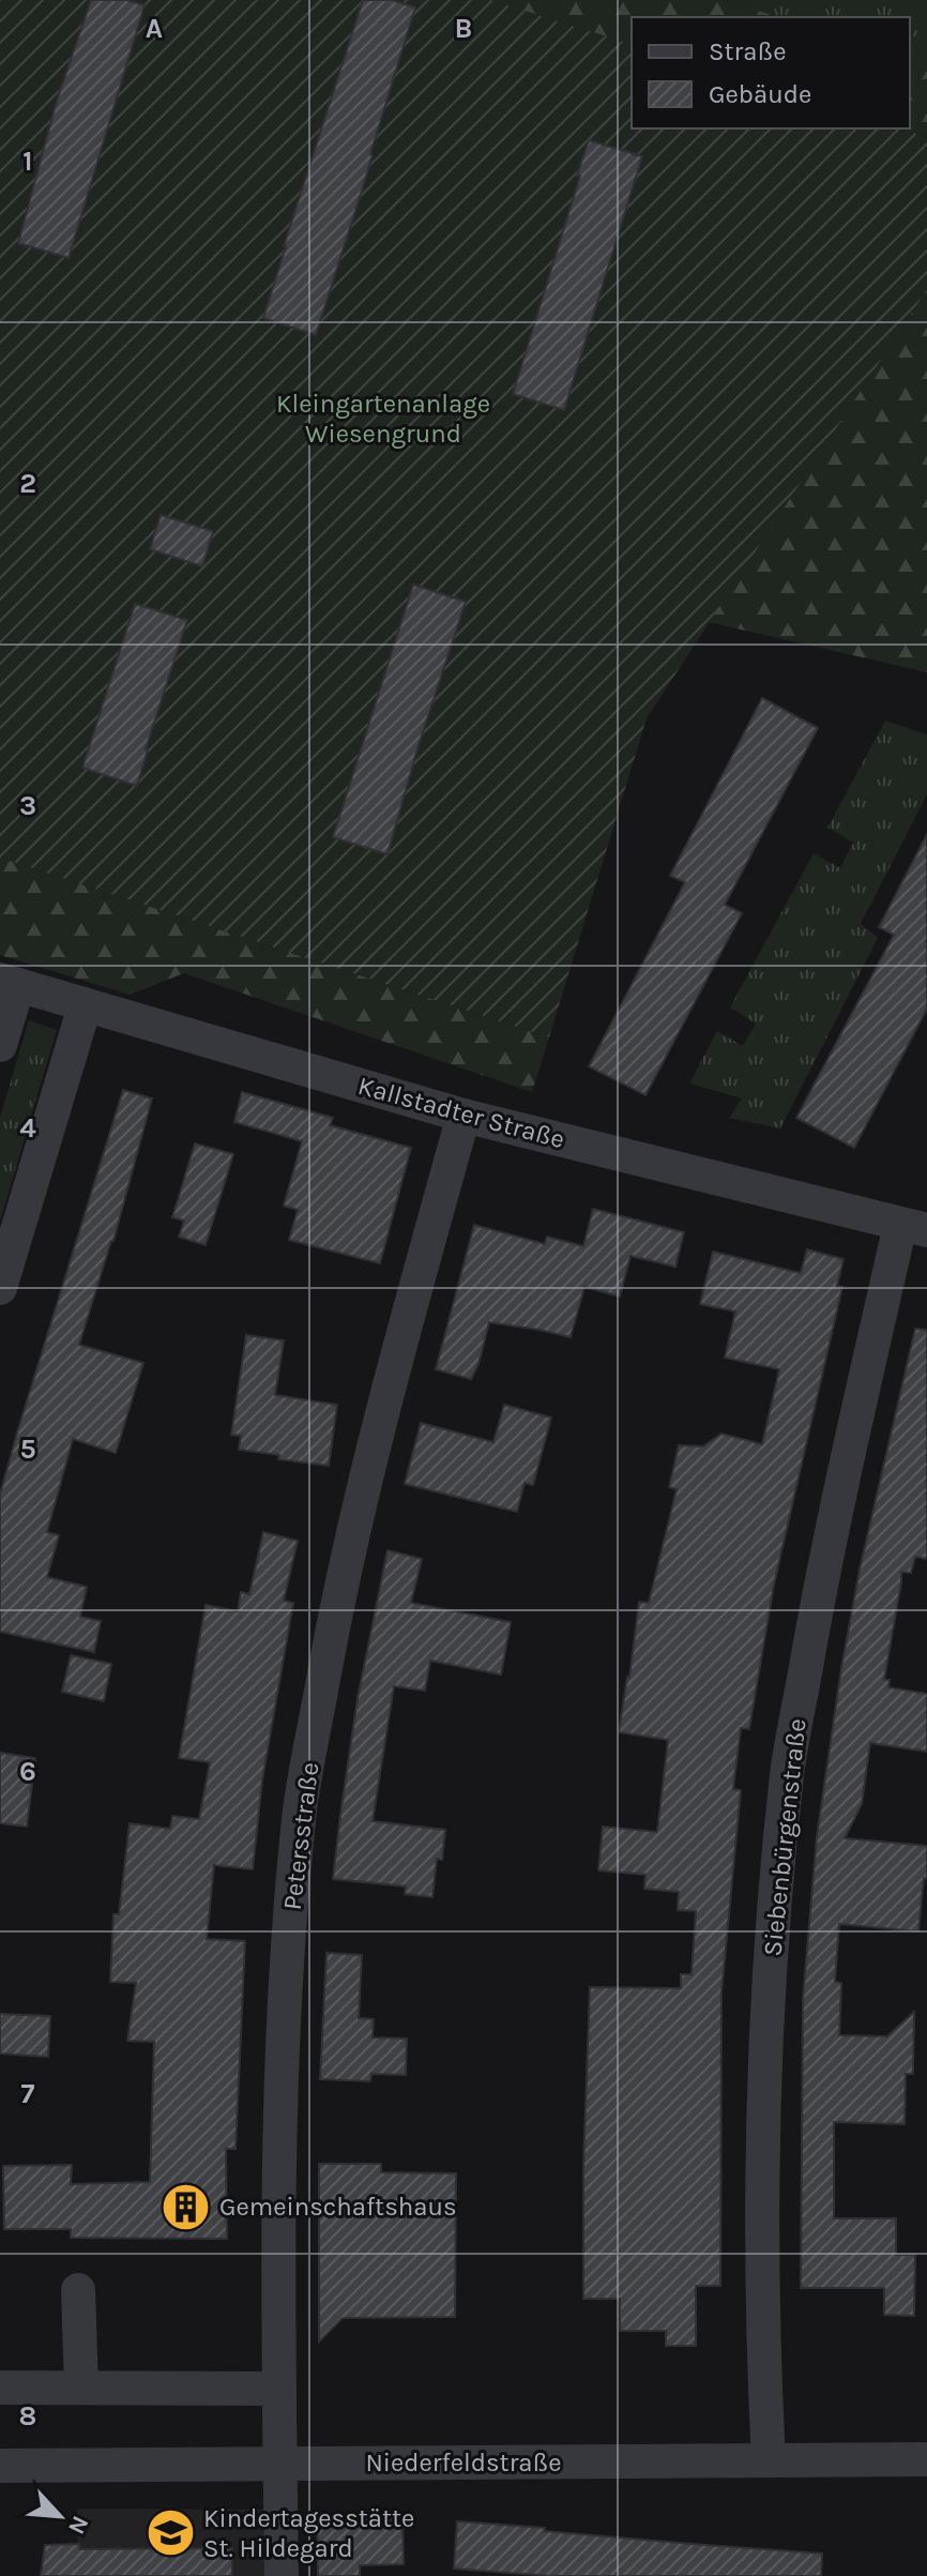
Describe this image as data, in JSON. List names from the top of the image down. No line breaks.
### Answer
{"streets":{"street":["Kallstadter Straße","Petersstraße","Siebenbürgenstraße","Niederfeldstraße"]},"crossings":[["Kallstadter Straße","Petersstraße"],["Kallstadter Straße","Siebenbürgenstraße"],["Petersstraße","Niederfeldstraße"],["Siebenbürgenstraße","Niederfeldstraße"]],"parks":["Kleingartenanlage Wiesengrund"],"places":{"building":["Gemeinschaftshaus"],"school or university":["Kindertagesstätte St. Hildegard"]},"legend":["Straße","Gebäude"],"north":"bottom right","grid":{"columns":["A","B"],"rows":["1","2","3","4","5","6","7","8"]}}
